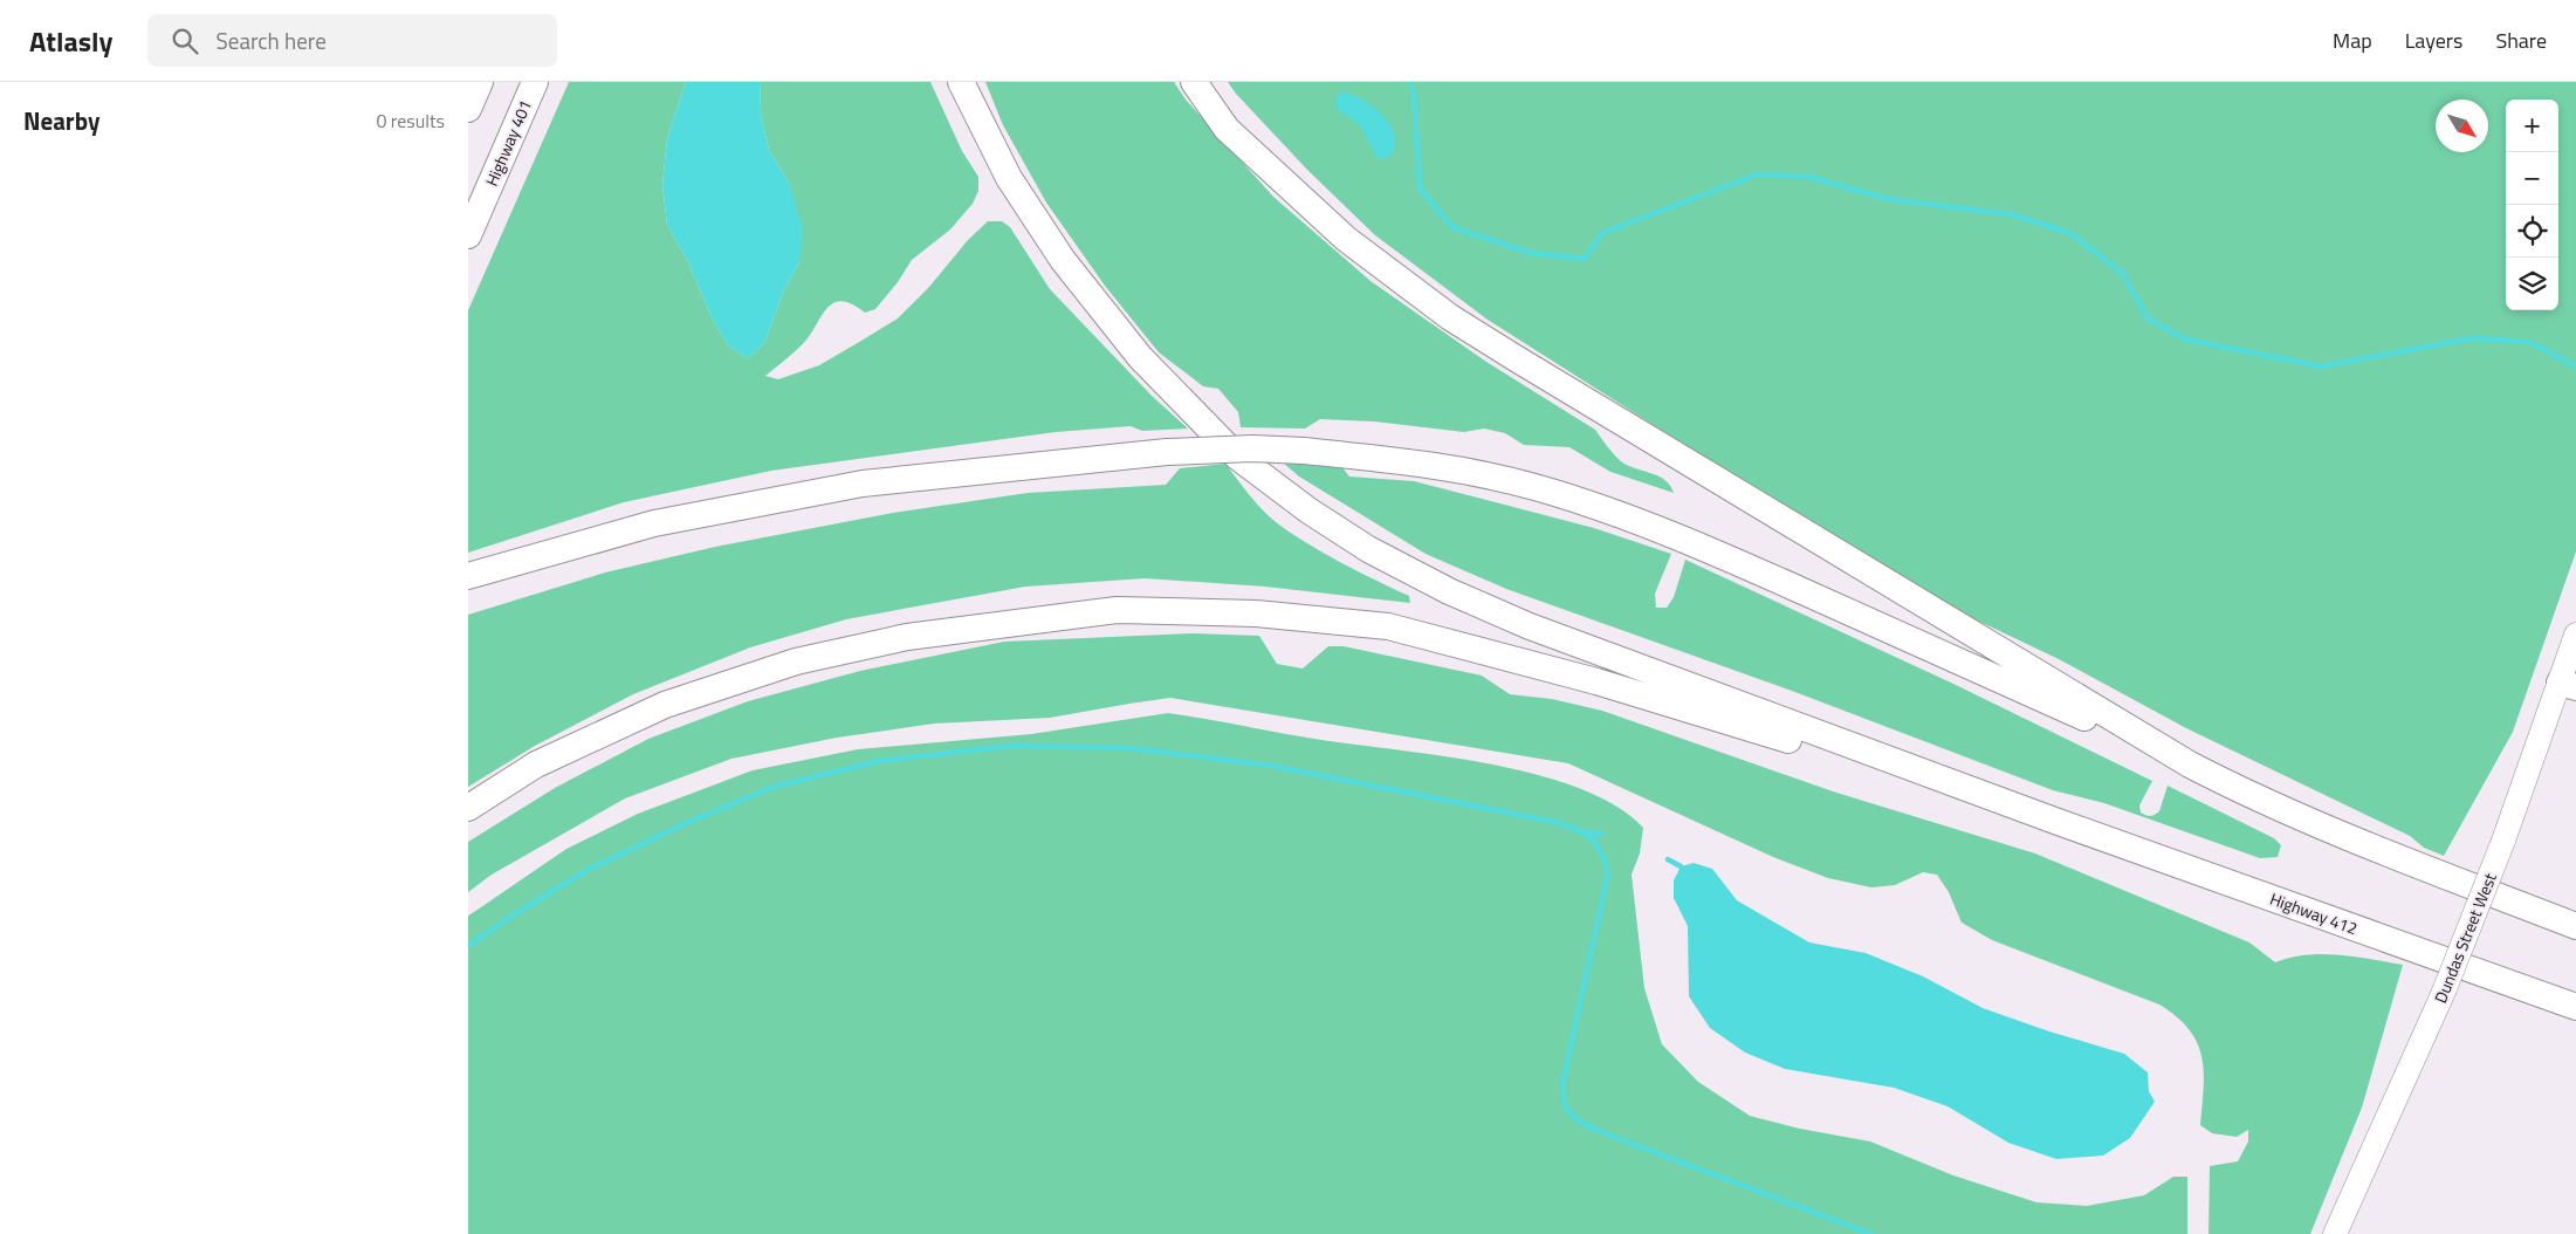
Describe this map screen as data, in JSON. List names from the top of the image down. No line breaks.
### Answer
{"streets":{"highway":["Highway 401","Highway 412"],"main road":["Dundas Street West"]},"north":"bottom right","page":{"header":"Atlasly","search":"Search here","nav":["Map","Layers","Share"],"heading":["Nearby","0 results"],"map_buttons":["+","−"]}}
